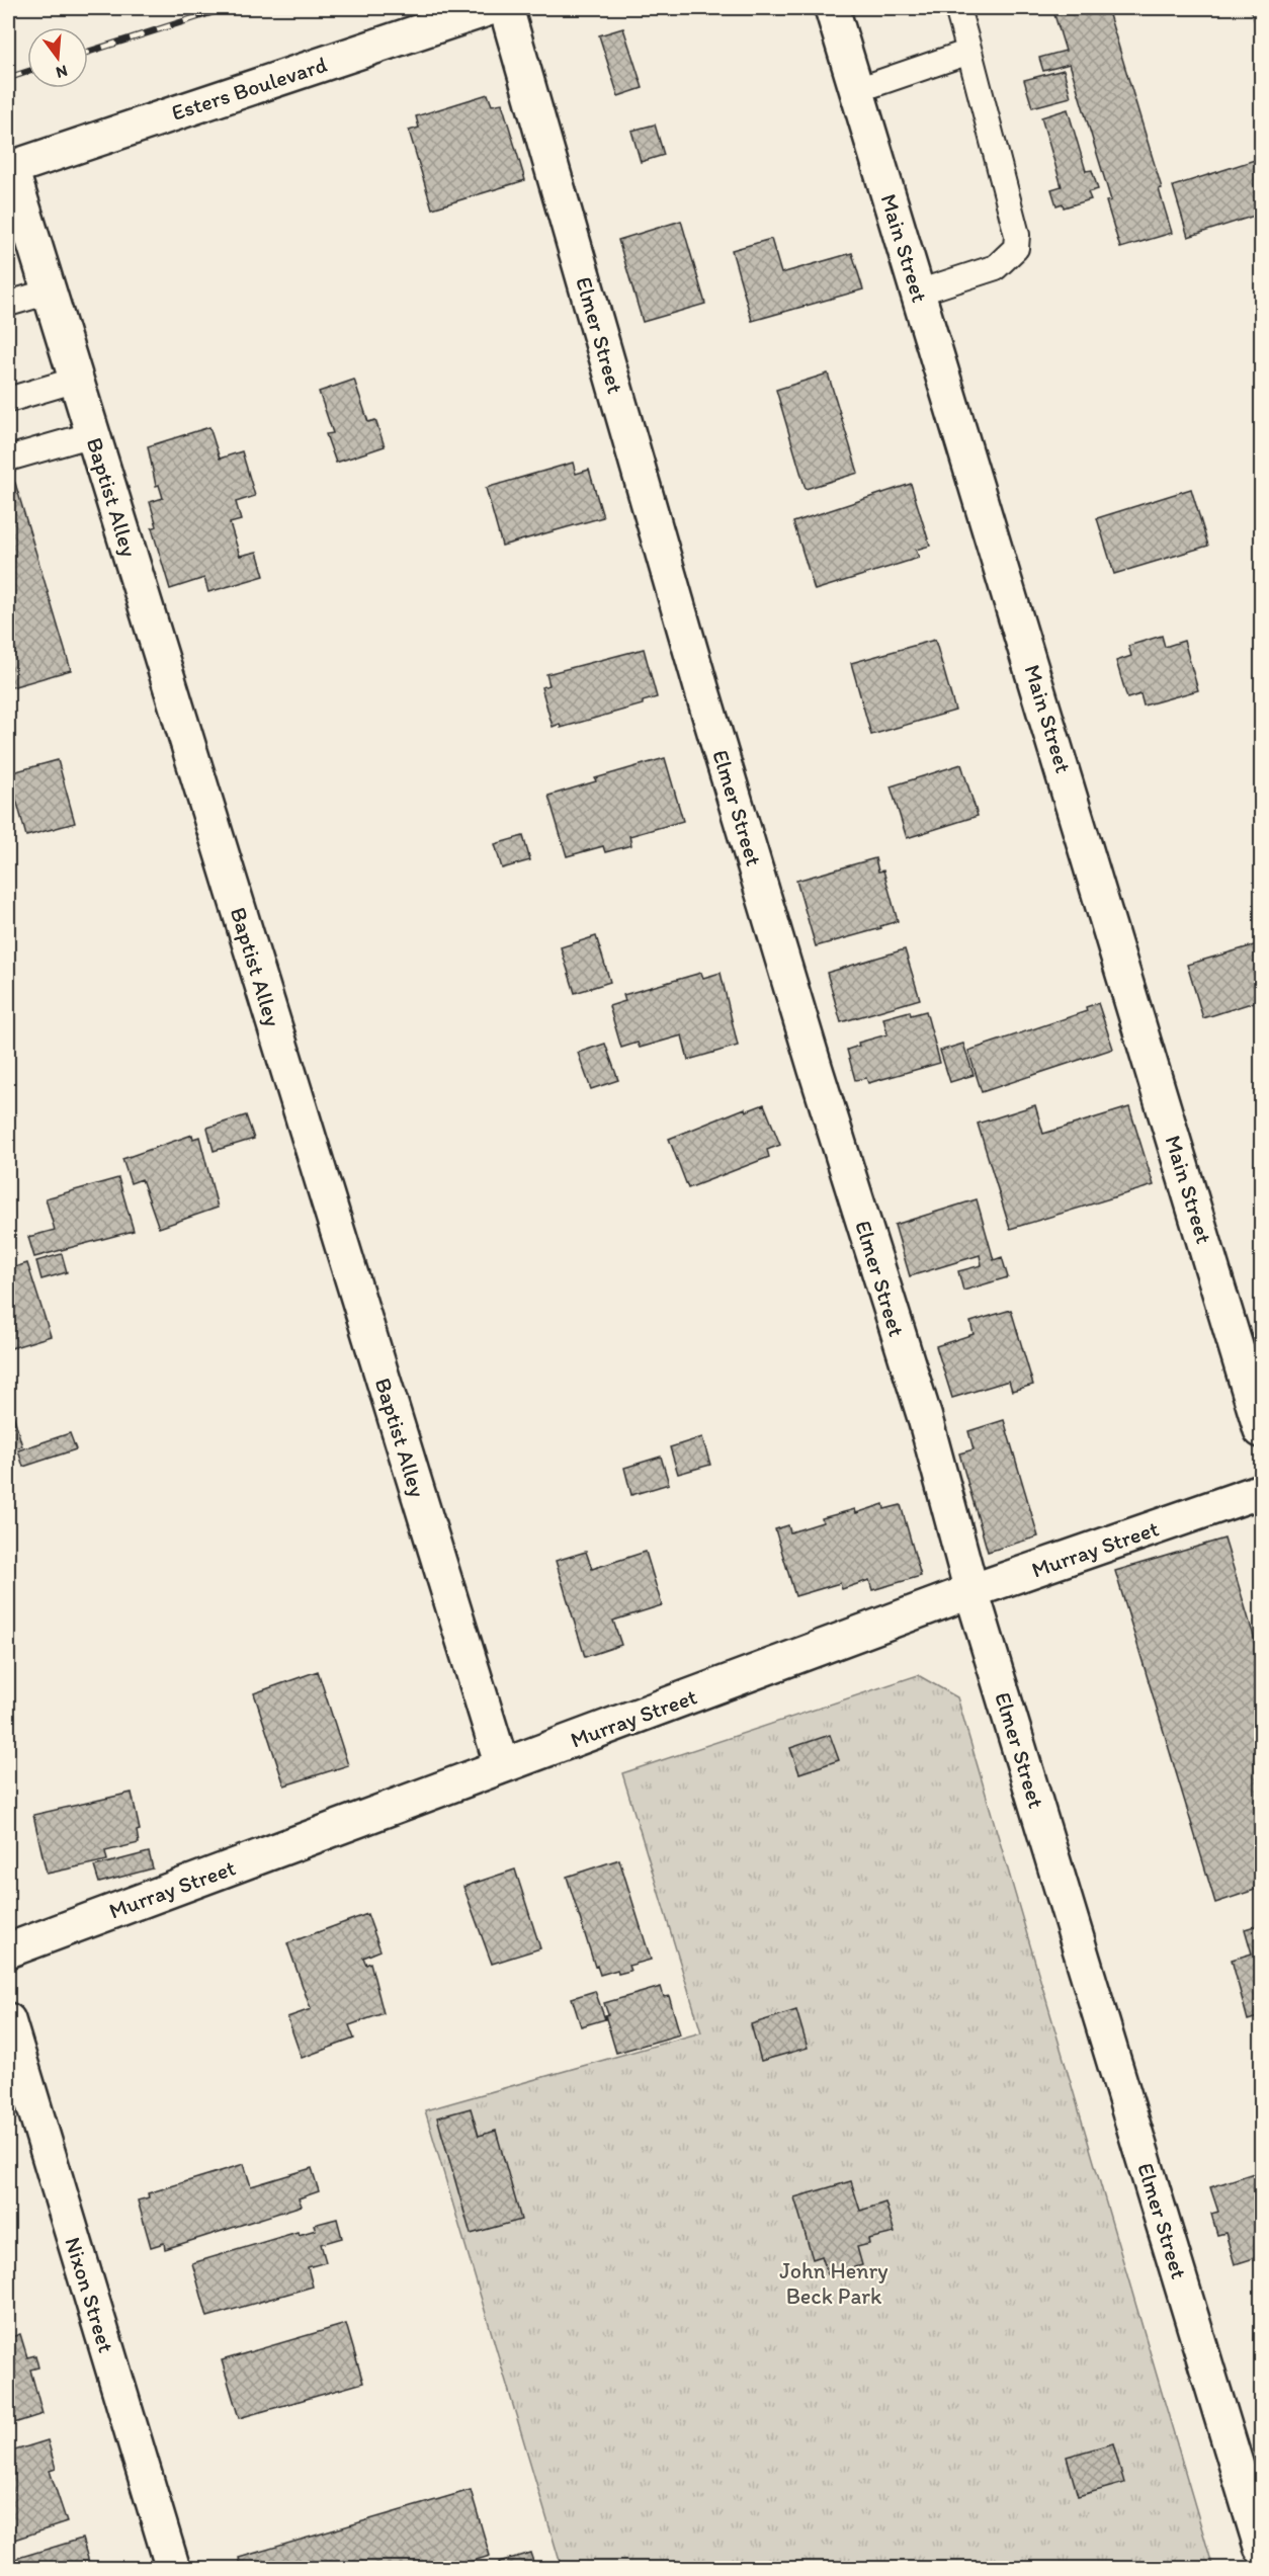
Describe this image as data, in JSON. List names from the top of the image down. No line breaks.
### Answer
{"streets":{"street":["Esters Boulevard","Main Street","Elmer Street","Baptist Alley","Murray Street","Nixon Street"]},"crossings":[["Esters Boulevard","Baptist Alley"],["Elmer Street","Murray Street"],["Baptist Alley","Murray Street"]],"parks":["John Henry Beck Park"],"north":"bottom"}
